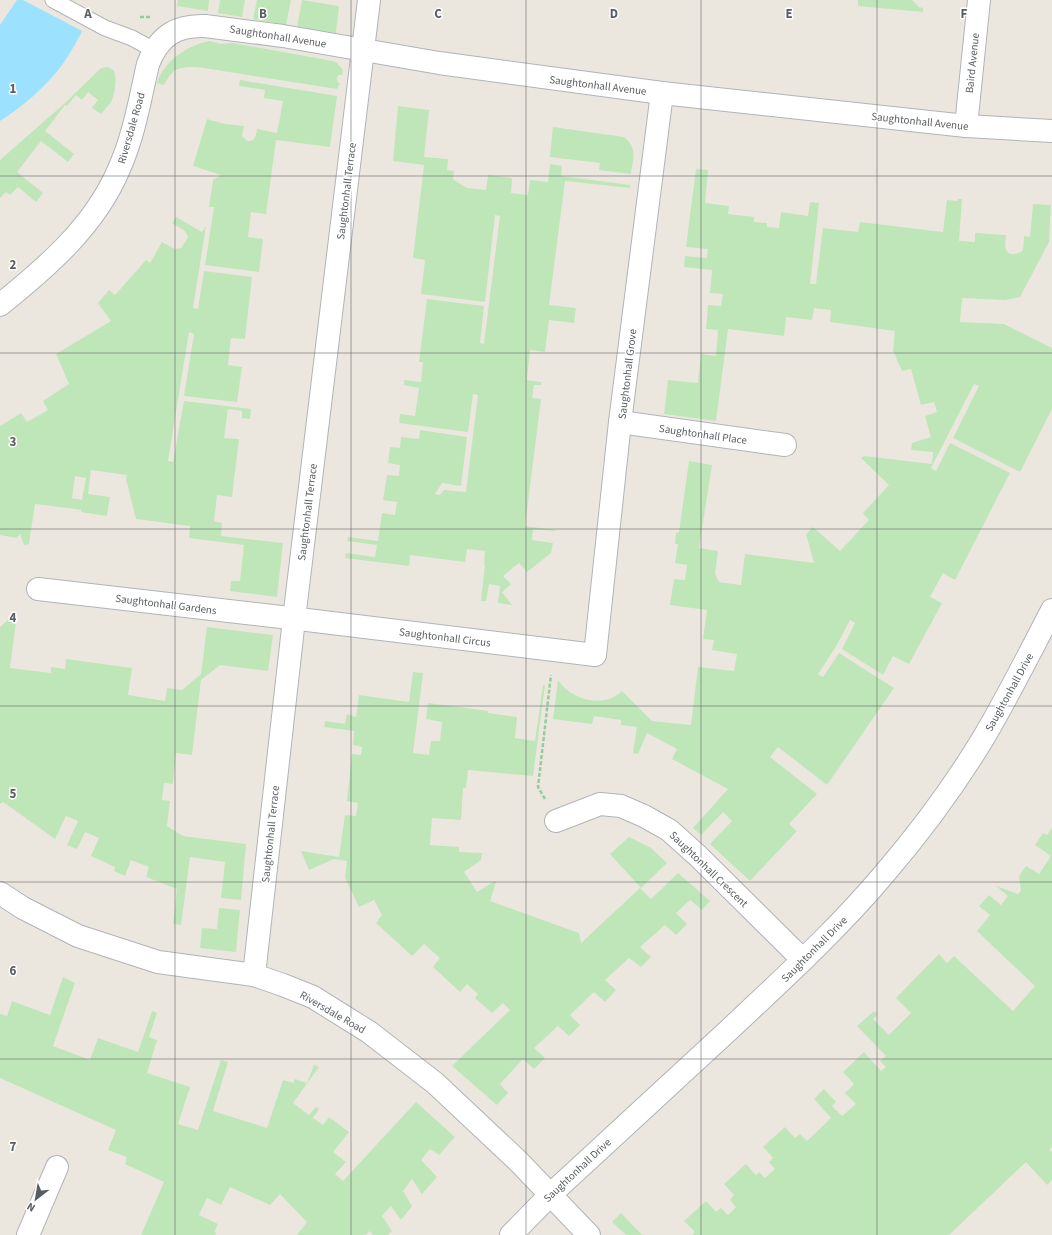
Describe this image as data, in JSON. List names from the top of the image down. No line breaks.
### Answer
{"streets":{"street":["Saughtonhall Avenue","Baird Avenue","Riversdale Road","Saughtonhall Terrace","Saughtonhall Grove","Saughtonhall Place","Saughtonhall Gardens","Saughtonhall Circus","Saughtonhall Drive","Saughtonhall Crescent"]},"crossings":[["Saughtonhall Avenue","Baird Avenue"],["Saughtonhall Avenue","Riversdale Road"],["Saughtonhall Avenue","Saughtonhall Terrace"],["Saughtonhall Avenue","Saughtonhall Grove"],["Riversdale Road","Saughtonhall Terrace"],["Riversdale Road","Saughtonhall Drive"],["Saughtonhall Terrace","Saughtonhall Gardens"],["Saughtonhall Terrace","Saughtonhall Circus"],["Saughtonhall Grove","Saughtonhall Place"],["Saughtonhall Grove","Saughtonhall Circus"],["Saughtonhall Gardens","Saughtonhall Circus"],["Saughtonhall Drive","Saughtonhall Crescent"]],"north":"bottom left","grid":{"columns":["A","B","C","D","E","F"],"rows":["1","2","3","4","5","6","7"]}}
